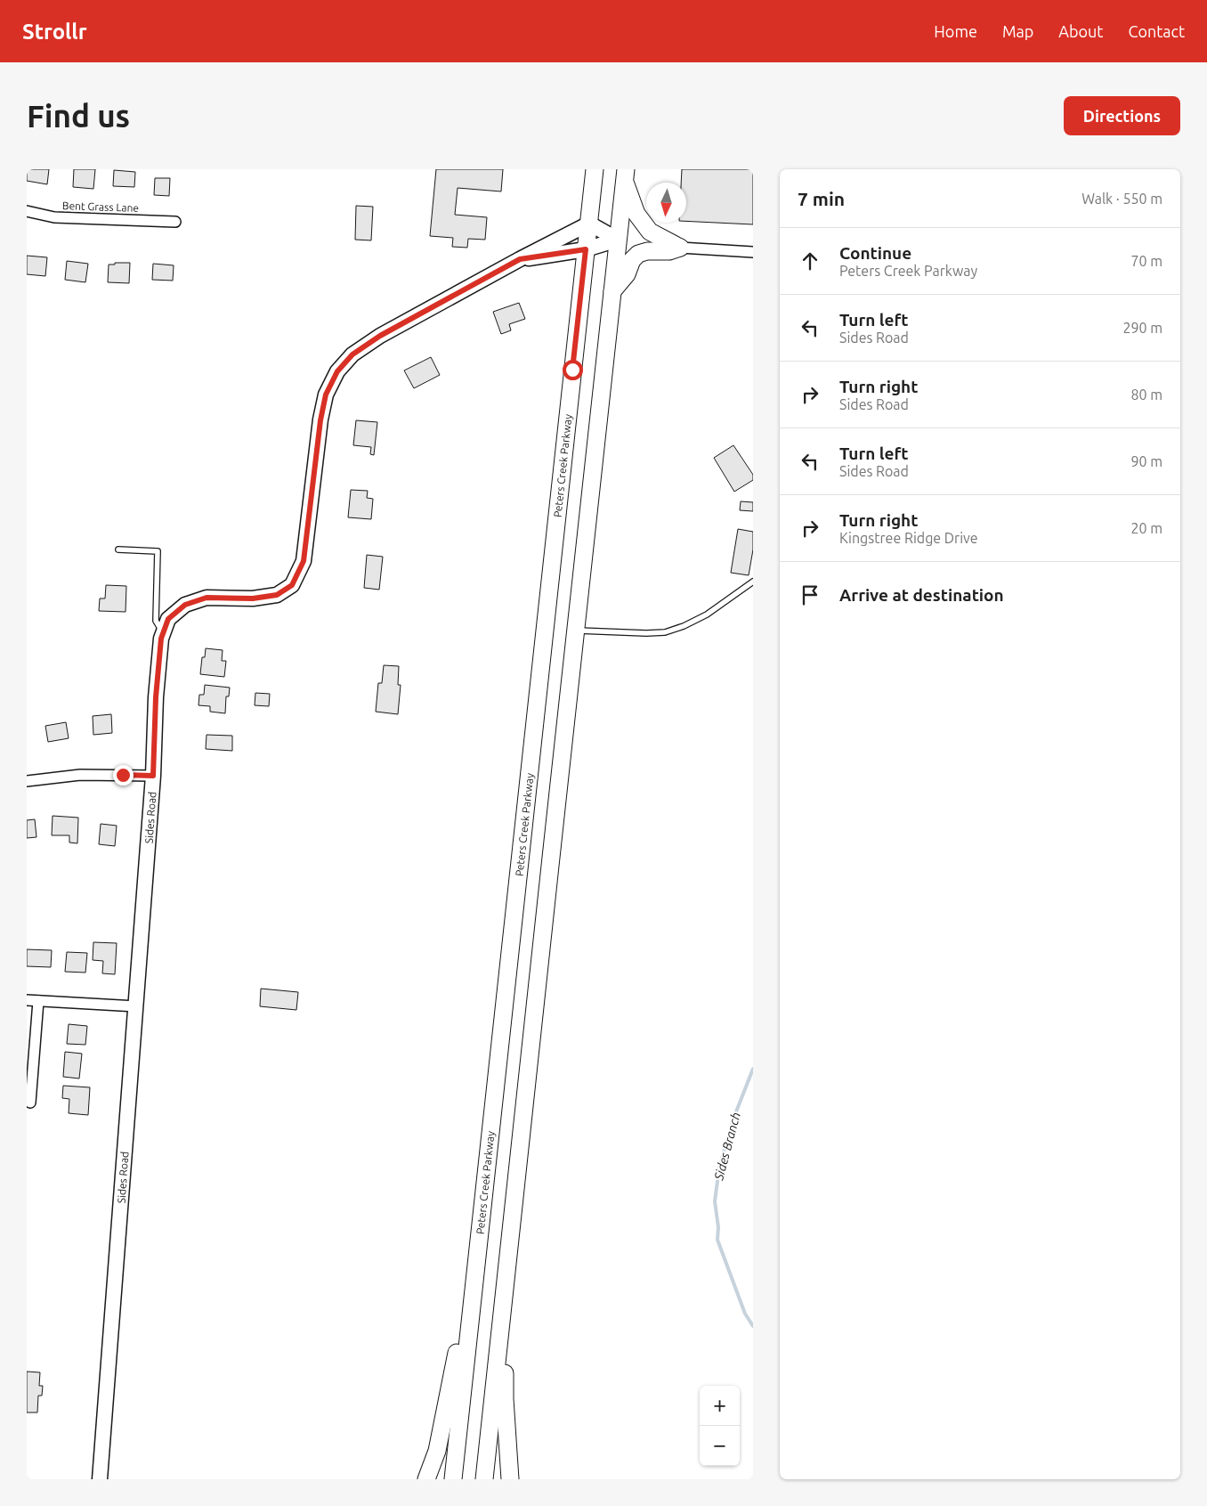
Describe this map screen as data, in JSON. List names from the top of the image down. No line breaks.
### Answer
{"streets":{"main road":["Peters Creek Parkway"],"street":["Bent Grass Lane","Sides Road"]},"crossings":[["Peters Creek Parkway","Sides Road"]],"water":["Sides Branch"],"north":"bottom","page":{"header":"Strollr","nav":["Home","Map","About","Contact"],"buttons":"Directions","title":"Find us","heading":["7 min","Walk · 550 m"],"list":[["Continue","Peters Creek Parkway","70 m"],["Turn left","Sides Road","290 m"],["Turn right","Sides Road","80 m"],["Turn left","Sides Road","90 m"],["Turn right","Kingstree Ridge Drive","20 m"],"Arrive at destination"],"map_buttons":["+","−"]}}
